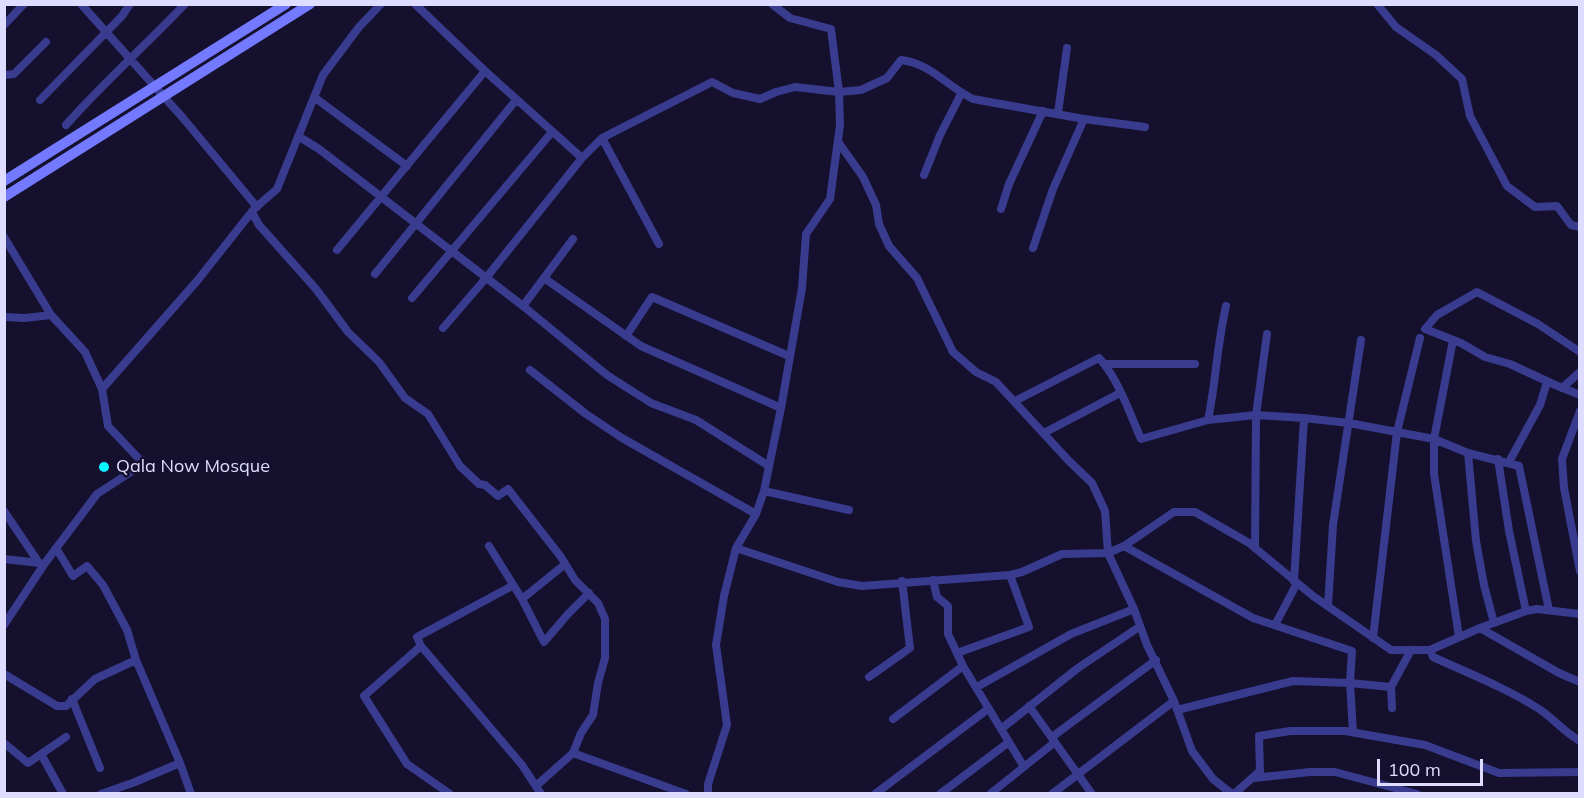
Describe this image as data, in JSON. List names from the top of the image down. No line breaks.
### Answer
{"places":["Qala Now Mosque"],"scale_bar":"100 m"}
